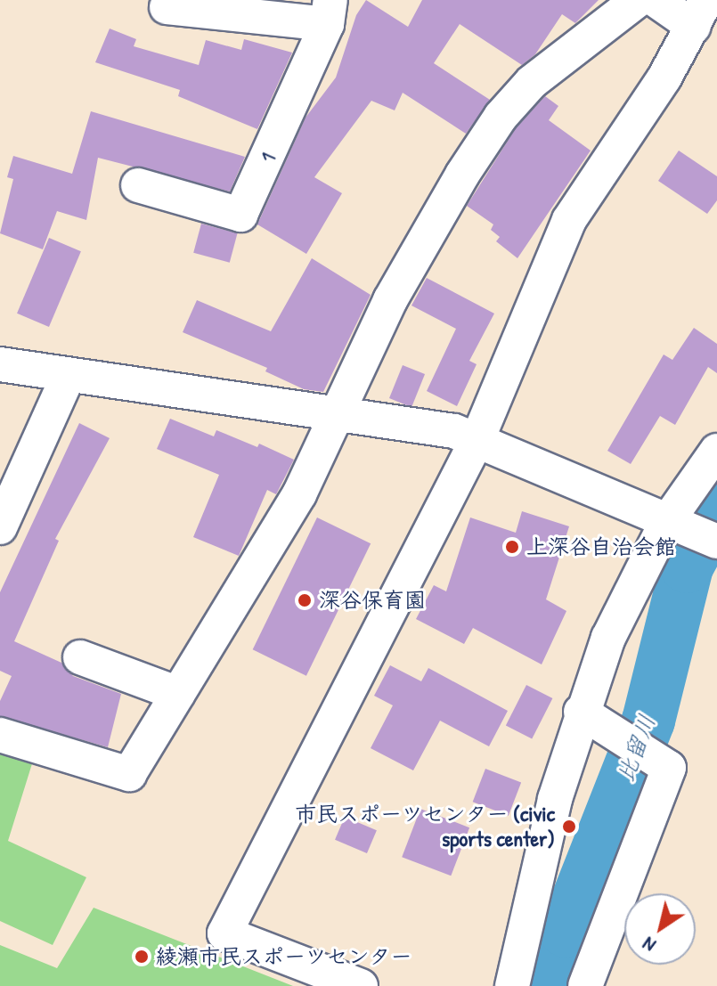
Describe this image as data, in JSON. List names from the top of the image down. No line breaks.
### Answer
{"streets":{"street":["1"]},"water":["比留川"],"places":["上深谷自治会館","深谷保育園","市民スポーツセンター (civic sports center)","綾瀬市民スポーツセンター"],"north":"bottom left"}
